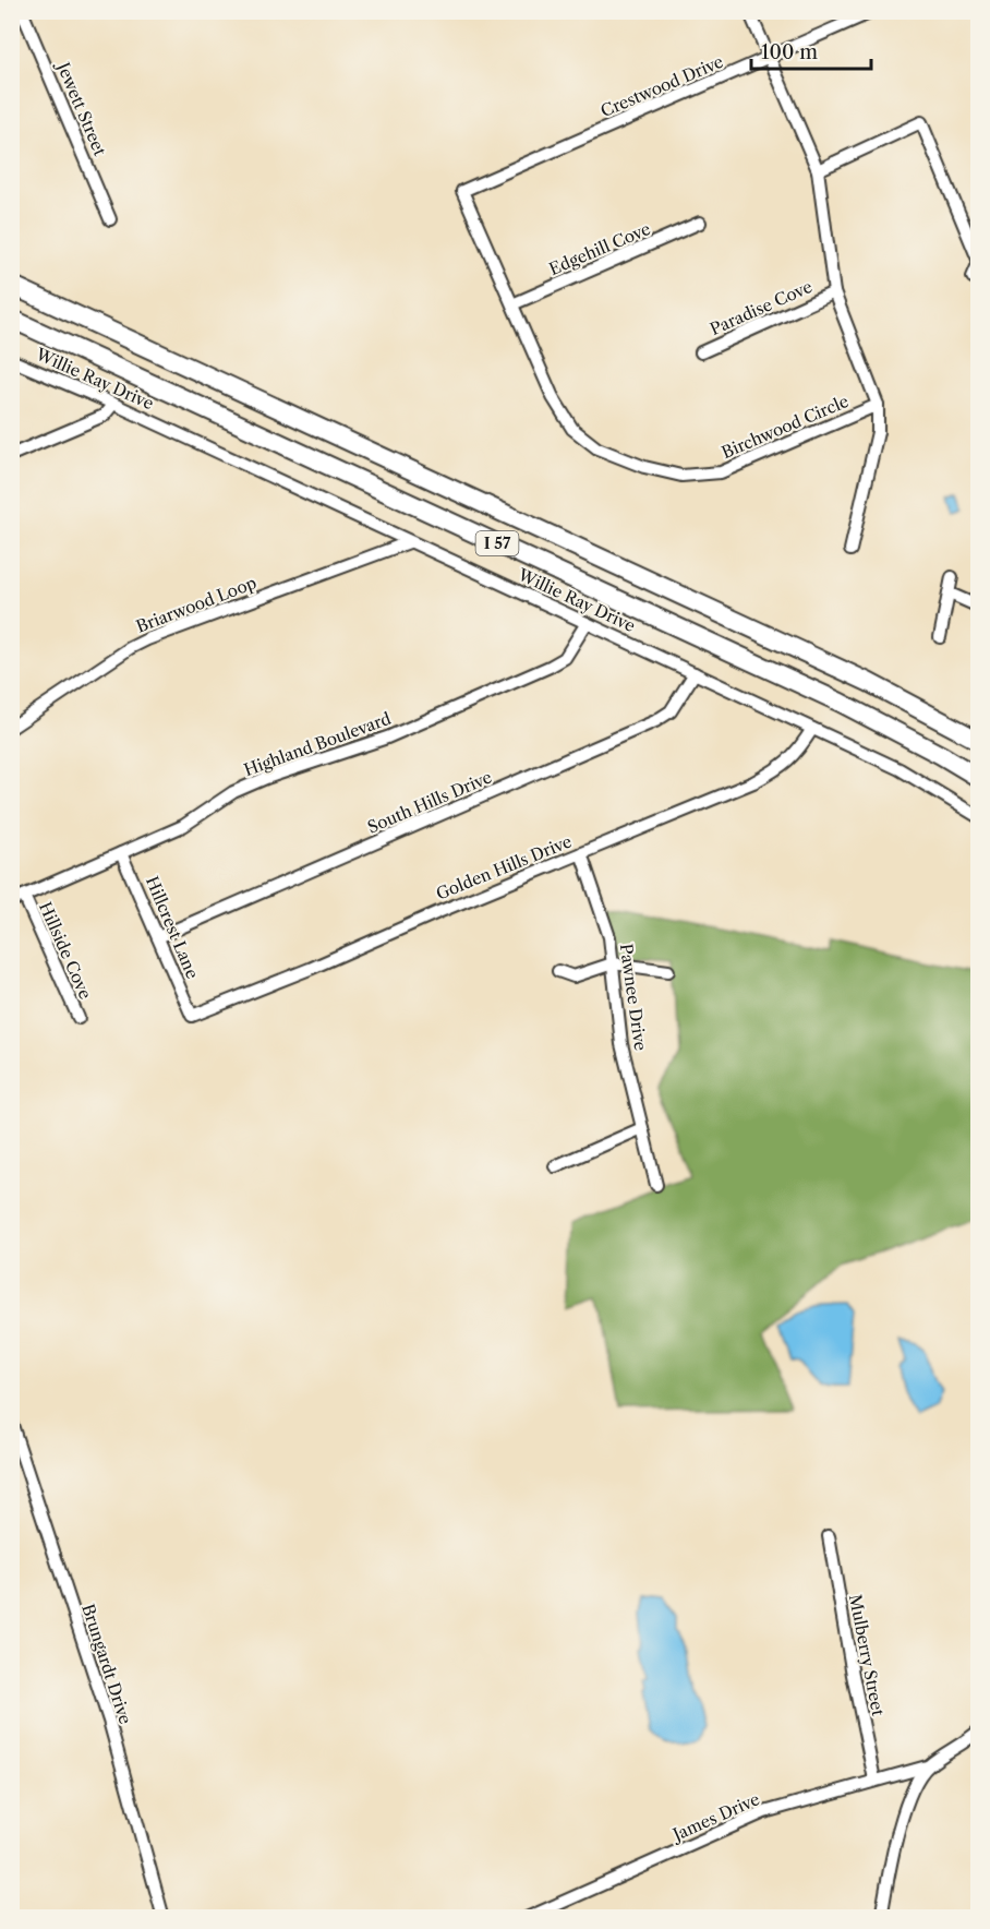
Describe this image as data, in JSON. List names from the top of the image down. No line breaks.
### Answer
{"streets":{"highway":["I 57"],"street":["Crestwood Drive","Jewett Street","Edgehill Cove","Paradise Cove","Willie Ray Drive","Birchwood Circle","Briarwood Loop","Highland Boulevard","South Hills Drive","Golden Hills Drive","Hillcrest Lane","Hillside Cove","Pawnee Drive","Mulberry Street","Brungardt Drive","James Drive"]},"crossings":[["Crestwood Drive","Birchwood Circle"],["Edgehill Cove","Birchwood Circle"],["Willie Ray Drive","Briarwood Loop"],["Willie Ray Drive","Highland Boulevard"],["Willie Ray Drive","South Hills Drive"],["Willie Ray Drive","Golden Hills Drive"],["Highland Boulevard","Hillcrest Lane"],["Highland Boulevard","Hillside Cove"],["South Hills Drive","Hillcrest Lane"],["Golden Hills Drive","Hillcrest Lane"],["Golden Hills Drive","Pawnee Drive"],["Mulberry Street","James Drive"]],"scale_bar":"100 m"}
